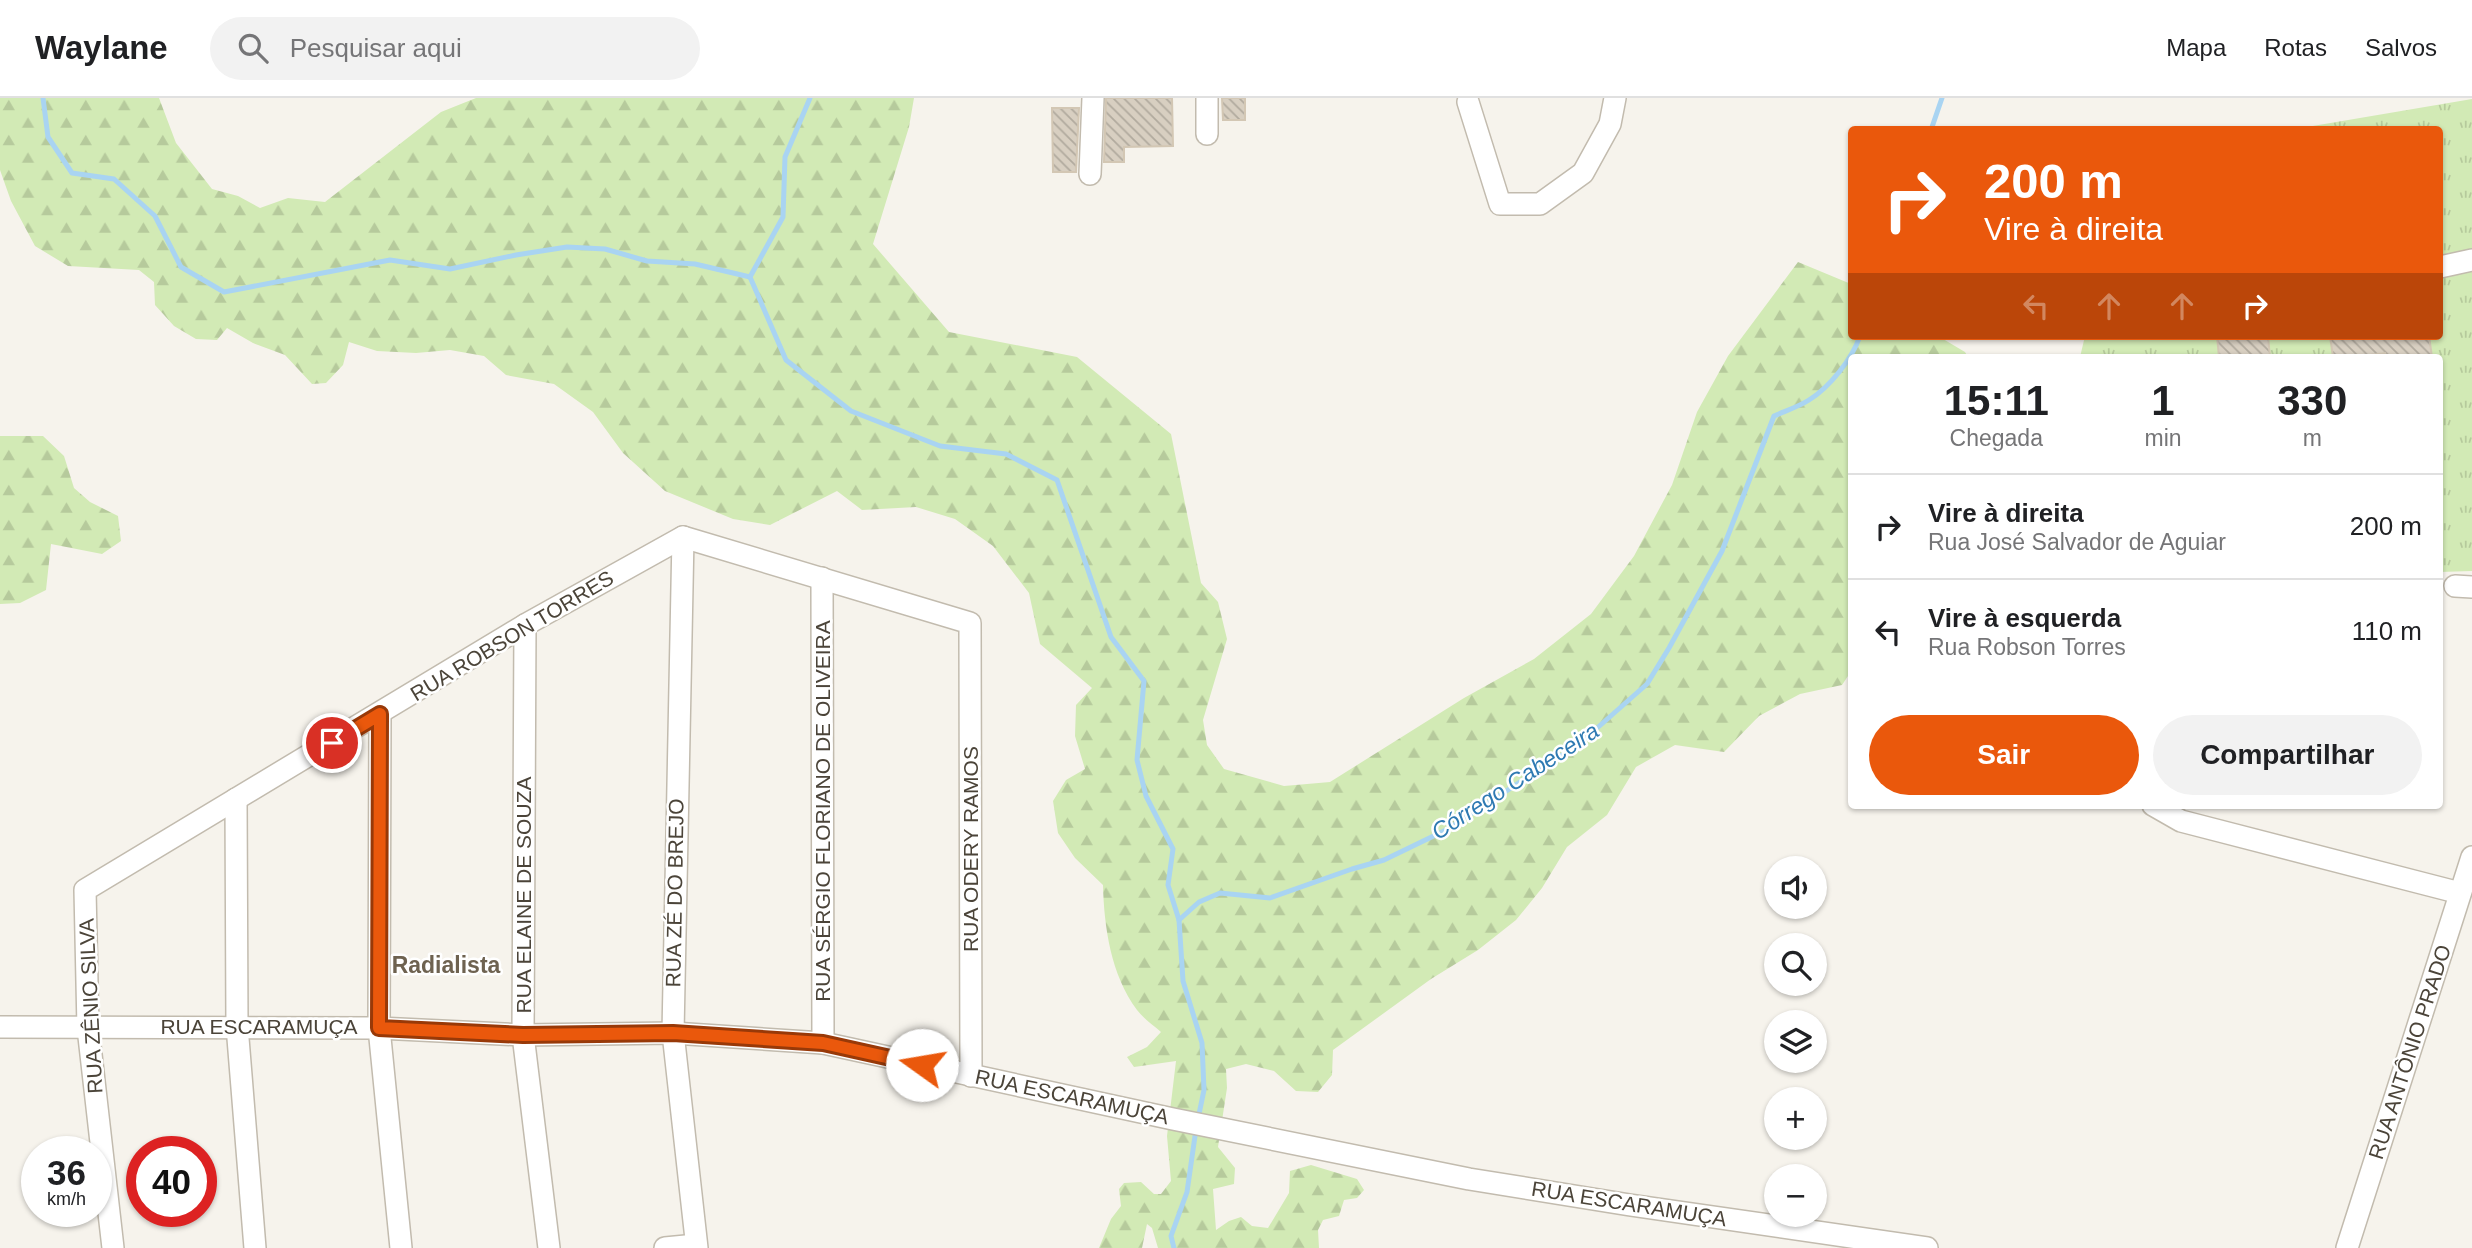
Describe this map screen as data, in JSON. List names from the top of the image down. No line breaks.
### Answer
{"streets":{"street":["RUA ROBSON TORRES","RUA SÉRGIO FLORIANO DE OLIVEIRA","RUA ODERY RAMOS","RUA ZÉ DO BREJO","RUA ELAINE DE SOUZA","RUA ZÊNIO SILVA","RUA ESCARAMUÇA","RUA ANTÔNIO PRADO"]},"crossings":[["RUA ROBSON TORRES","RUA ZÉ DO BREJO"],["RUA ROBSON TORRES","RUA ELAINE DE SOUZA"],["RUA ROBSON TORRES","RUA ZÊNIO SILVA"],["RUA SÉRGIO FLORIANO DE OLIVEIRA","RUA ODERY RAMOS"],["RUA SÉRGIO FLORIANO DE OLIVEIRA","RUA ESCARAMUÇA"],["RUA ODERY RAMOS","RUA ESCARAMUÇA"],["RUA ZÉ DO BREJO","RUA ESCARAMUÇA"],["RUA ELAINE DE SOUZA","RUA ESCARAMUÇA"],["RUA ZÊNIO SILVA","RUA ESCARAMUÇA"]],"districts":["Radialista"],"water":["Córrego Cabeceira"],"page":{"header":"Waylane","search":"Pesquisar aqui","nav":["Mapa","Rotas","Salvos"],"turn":["200 m","Vire à direita"],"eta":["15:11","Chegada","1","min","330","m"],"list":[{"name":"Vire à direita","note":"Rua José Salvador de Aguiar","value":"200 m"},{"name":"Vire à esquerda","note":"Rua Robson Torres","value":"110 m"}],"buttons":["Sair","Compartilhar"],"map_buttons":["+","−"],"speed":"36 km/h","limit":"40"}}
